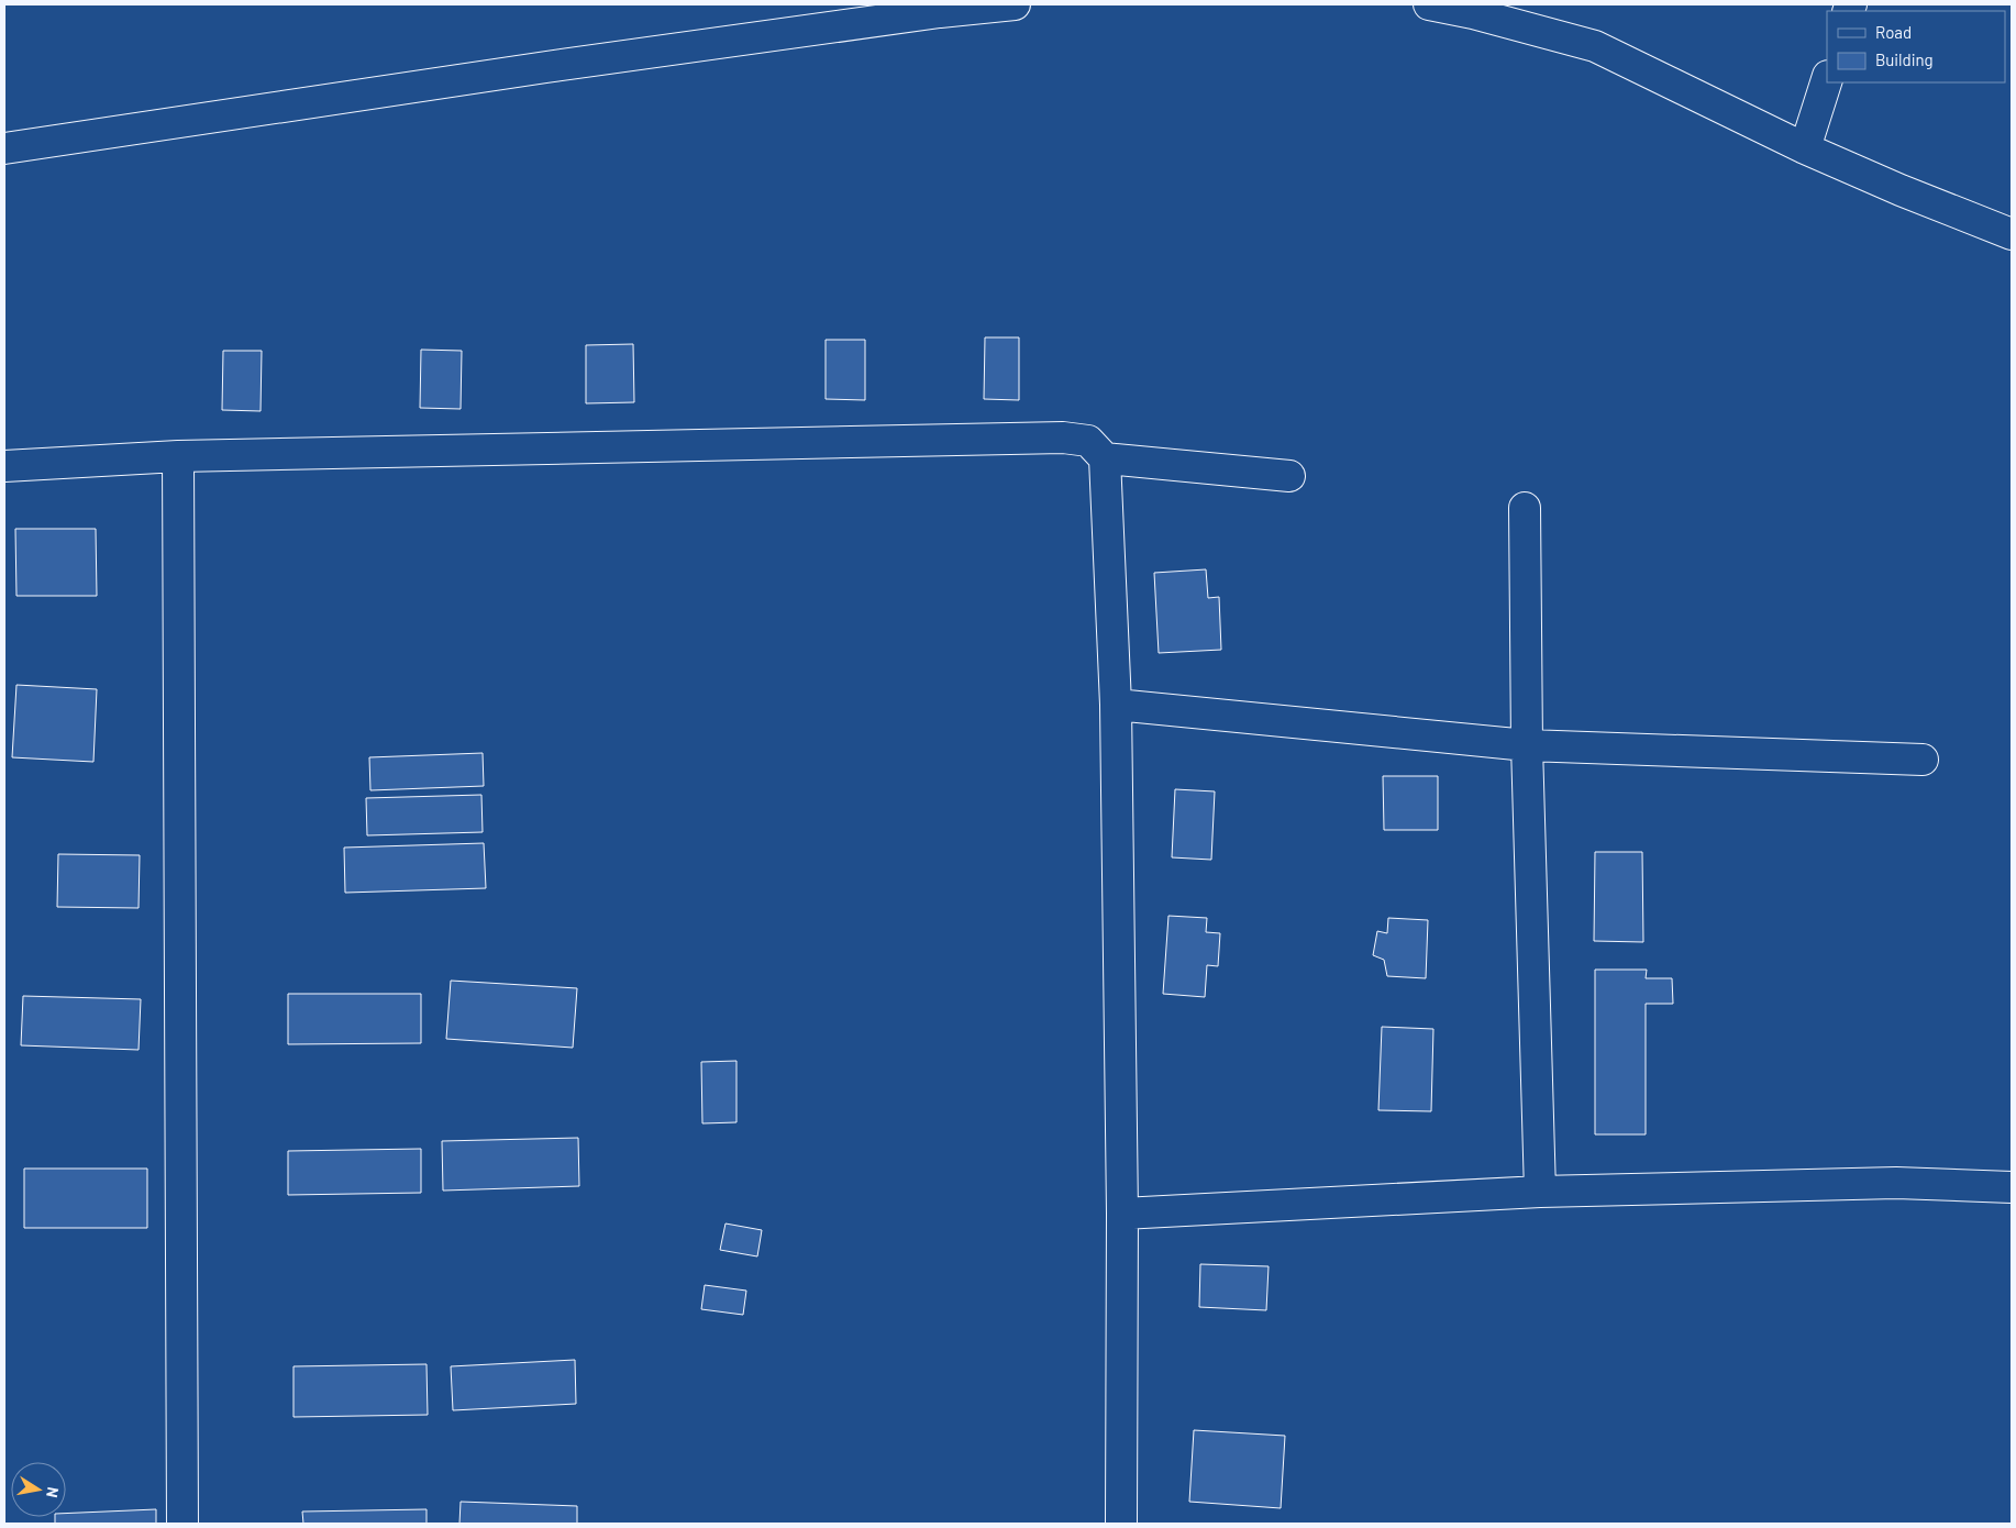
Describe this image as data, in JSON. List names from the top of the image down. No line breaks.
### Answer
{"legend":["Road","Building"],"north":"right"}
